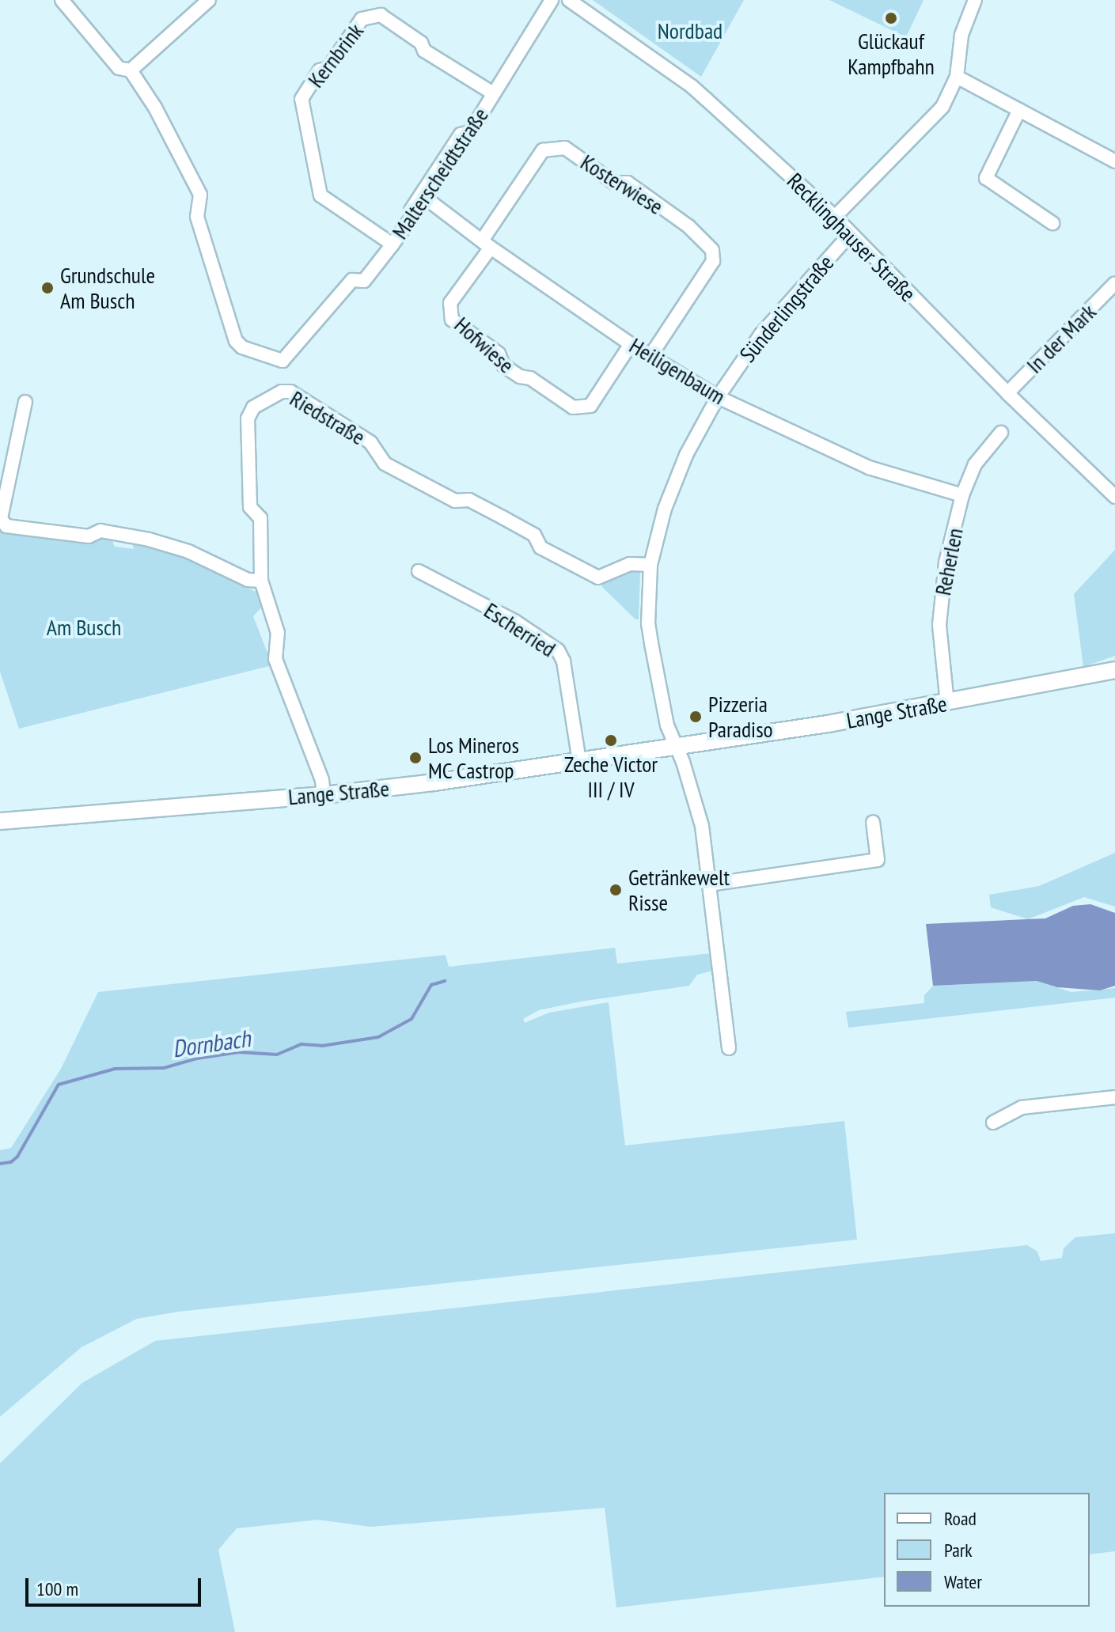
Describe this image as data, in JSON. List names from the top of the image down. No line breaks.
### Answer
{"streets":{"main road":["Lange Straße"],"street":["Kernbrink","Malterscheidtstraße","Kosterwiese","Recklinghauser Straße","Sünderlingstraße","In der Mark","Hofwiese","Heiligenbaum","Riedstraße","Reherlen","Escherried"]},"crossings":[["Kernbrink","Malterscheidtstraße"],["Malterscheidtstraße","Heiligenbaum"],["Kosterwiese","Hofwiese"],["Kosterwiese","Heiligenbaum"],["Recklinghauser Straße","Sünderlingstraße"],["Recklinghauser Straße","In der Mark"],["Sünderlingstraße","Heiligenbaum"],["Sünderlingstraße","Riedstraße"],["Sünderlingstraße","Lange Straße"],["Hofwiese","Heiligenbaum"],["Heiligenbaum","Reherlen"],["Riedstraße","Lange Straße"],["Reherlen","Lange Straße"],["Escherried","Lange Straße"]],"water":["Dornbach"],"parks":["Nordbad","Am Busch"],"places":["Glückauf Kampfbahn","Grundschule Am Busch","Pizzeria Paradiso","Zeche Victor III / IV","Los Mineros MC Castrop","Getränkewelt Risse"],"legend":["Road","Park","Water"],"scale_bar":"100 m"}
